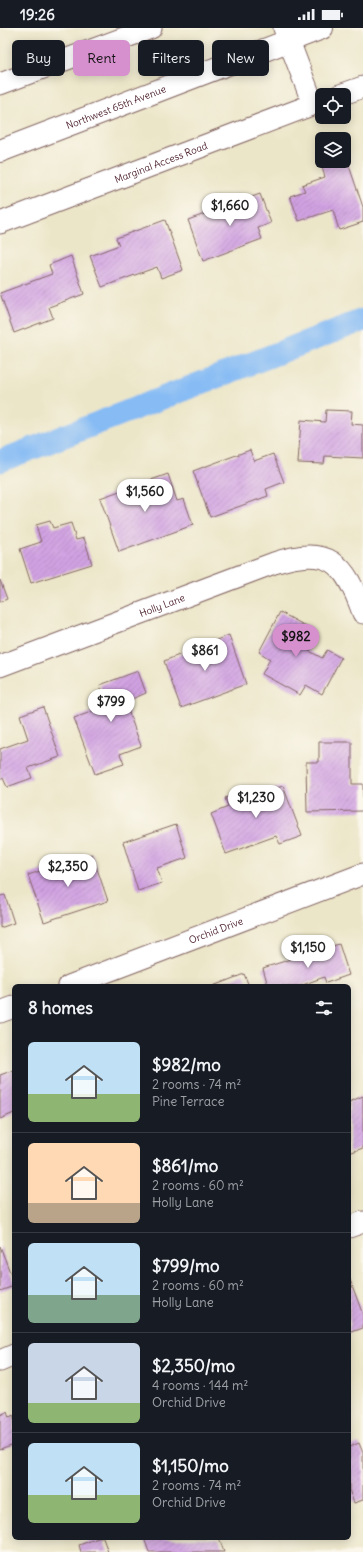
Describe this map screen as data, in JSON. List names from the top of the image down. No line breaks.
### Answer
{"streets":{"street":["Northwest 65th Avenue","Marginal Access Road","Holly Lane","Orchid Drive"]},"page":{"status":"19:26","chip":["Buy","Rent","Filters","New"],"price":["$1,660","$1,560","$982","$861","$799","$1,230","$2,350","$1,150"],"heading":"8 homes","list":[{"name":"$982/mo","note":"2 rooms · 74 m² · Pine Terrace"},{"name":"$861/mo","note":"2 rooms · 60 m² · Holly Lane"},{"name":"$799/mo","note":"2 rooms · 60 m² · Holly Lane"},{"name":"$2,350/mo","note":"4 rooms · 144 m² · Orchid Drive"},{"name":"$1,150/mo","note":"2 rooms · 74 m² · Orchid Drive"}]}}
